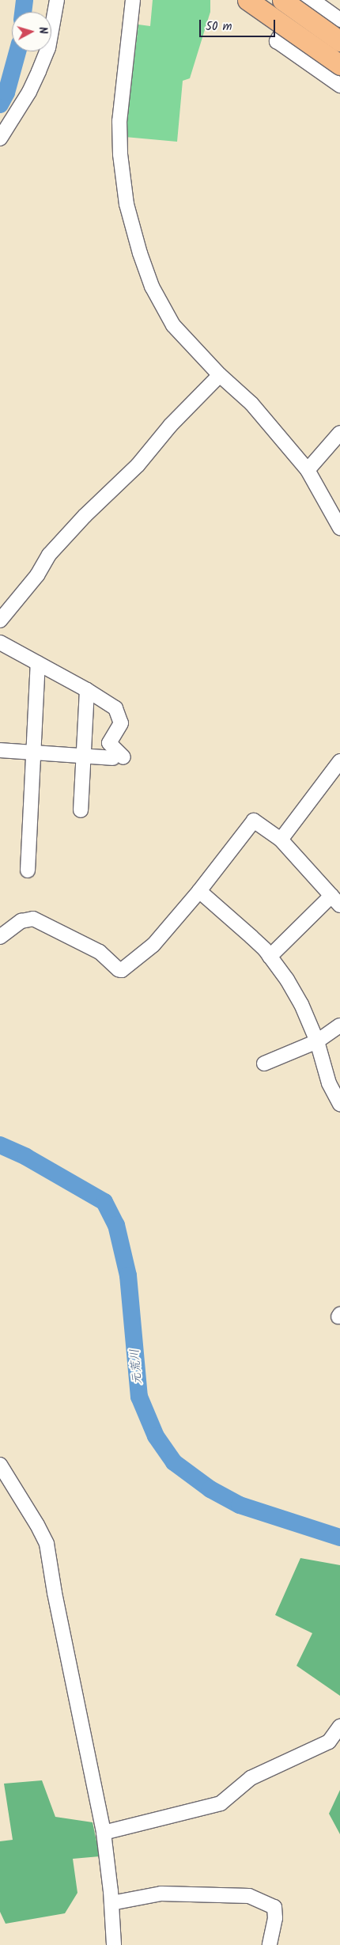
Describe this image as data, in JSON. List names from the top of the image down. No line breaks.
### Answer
{"water":["元荒川"],"scale_bar":"50 m","north":"right"}
